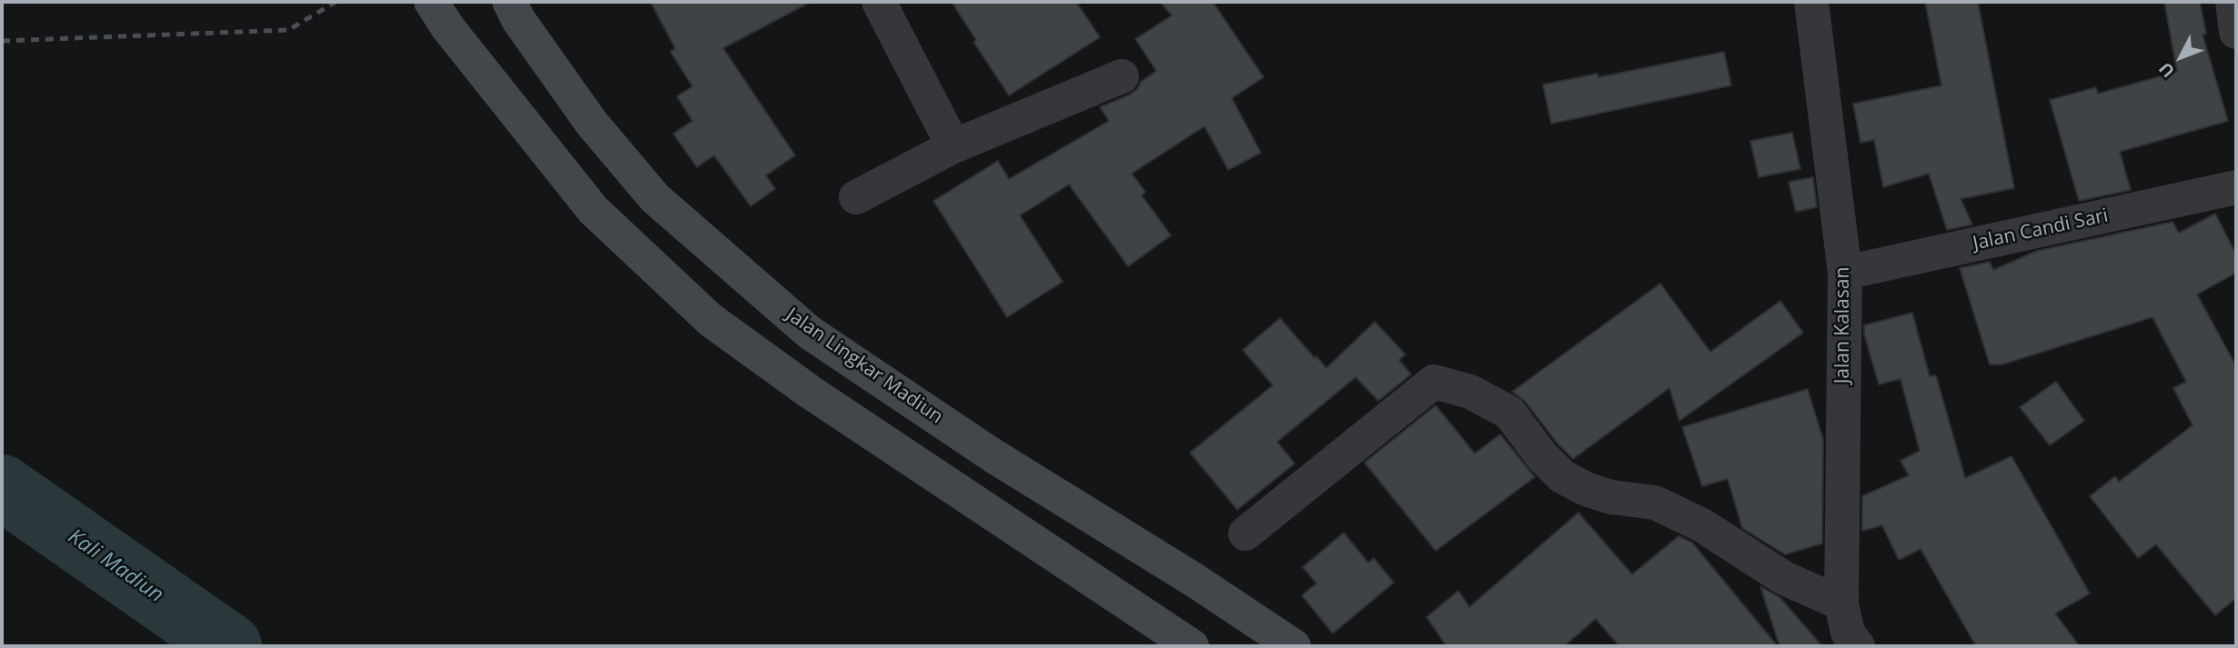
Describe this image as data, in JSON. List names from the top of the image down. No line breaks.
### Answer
{"streets":{"main road":["Jalan Lingkar Madiun"],"street":["Jalan Candi Sari","Jalan Kalasan"]},"crossings":[["Jalan Candi Sari","Jalan Kalasan"]],"water":["Kali Madiun"],"north":"bottom left"}
